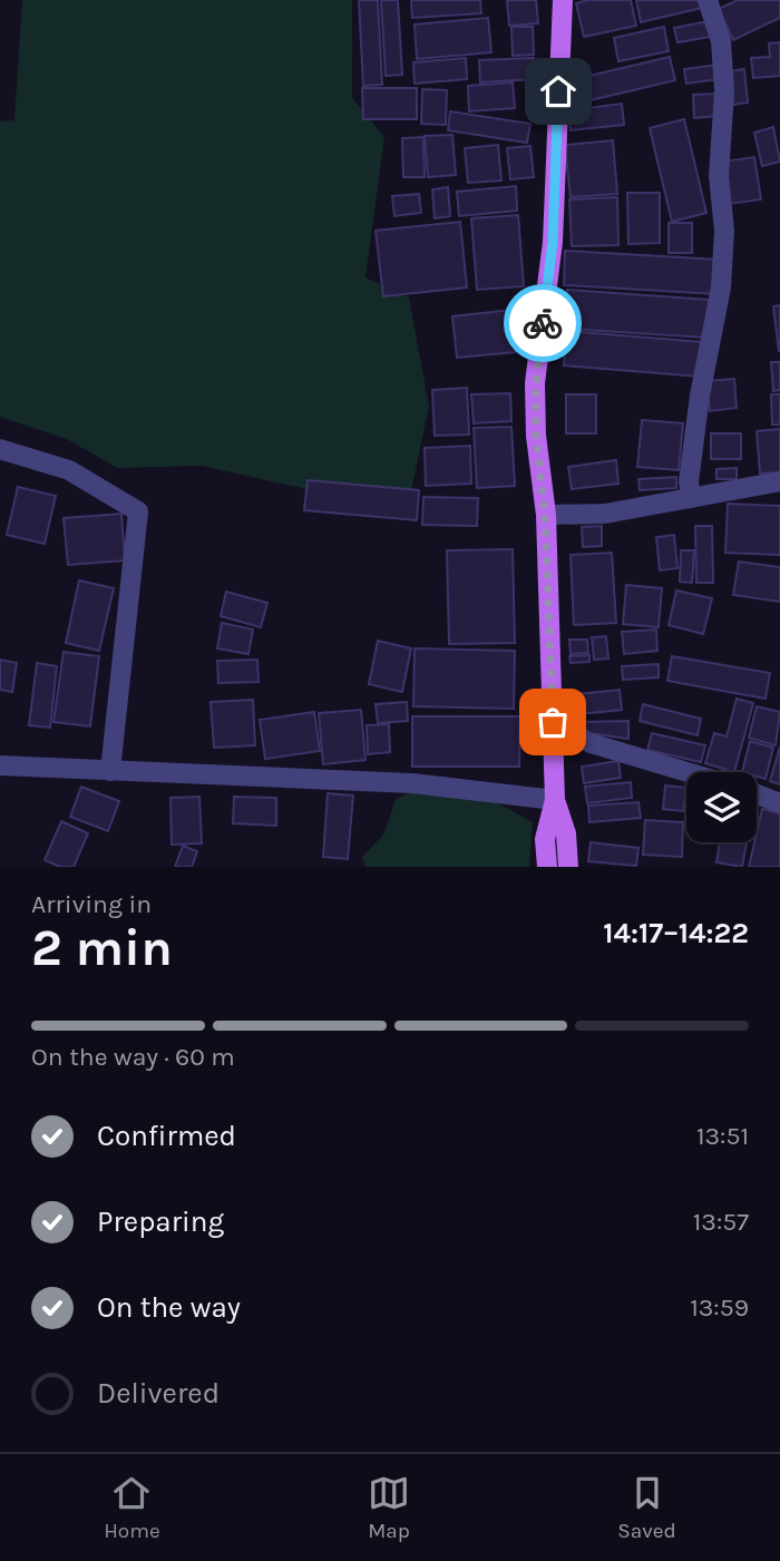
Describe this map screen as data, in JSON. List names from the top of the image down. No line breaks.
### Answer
{"page":{"heading":["2 min","Arriving in","14:17–14:22"],"bar":"On the way · 60 m","list":[["Confirmed","13:51"],["Preparing","13:57"],["On the way","13:59"],"Delivered"],"tabs":["Home","Map","Saved"]}}
